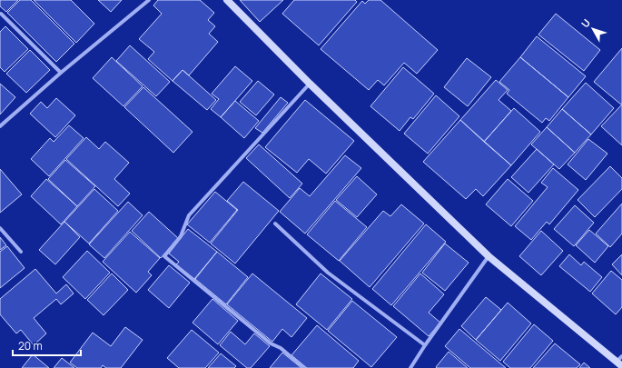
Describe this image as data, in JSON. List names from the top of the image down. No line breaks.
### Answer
{"scale_bar":"20 m","north":"top left"}
